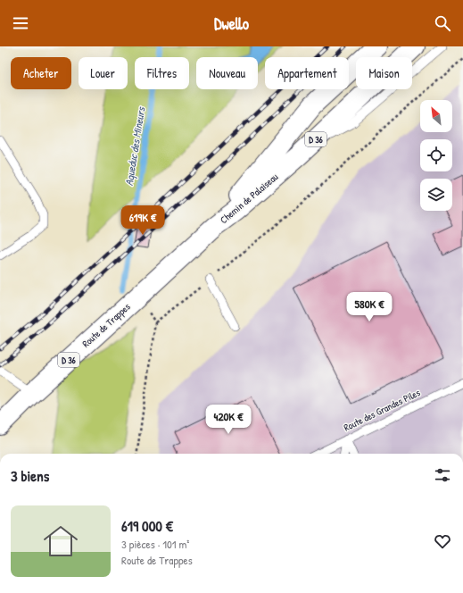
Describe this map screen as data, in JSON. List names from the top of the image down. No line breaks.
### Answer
{"streets":{"main road":["D 36","Chemin de Palaiseau","Route de Trappes"],"lane":["Route des Grandes Piles"]},"crossings":[["Chemin de Palaiseau","Route de Trappes"]],"water":["Aqueduc des Mineurs"],"north":"top left","page":{"header":"Dwello","chip":["Acheter","Louer","Filtres","Nouveau","Appartement","Maison"],"price":["619K €","580K €","420K €"],"heading":"3 biens","list":[{"name":"619 000 €","note":"3 pièces · 101 m² · Route de Trappes"}]}}
